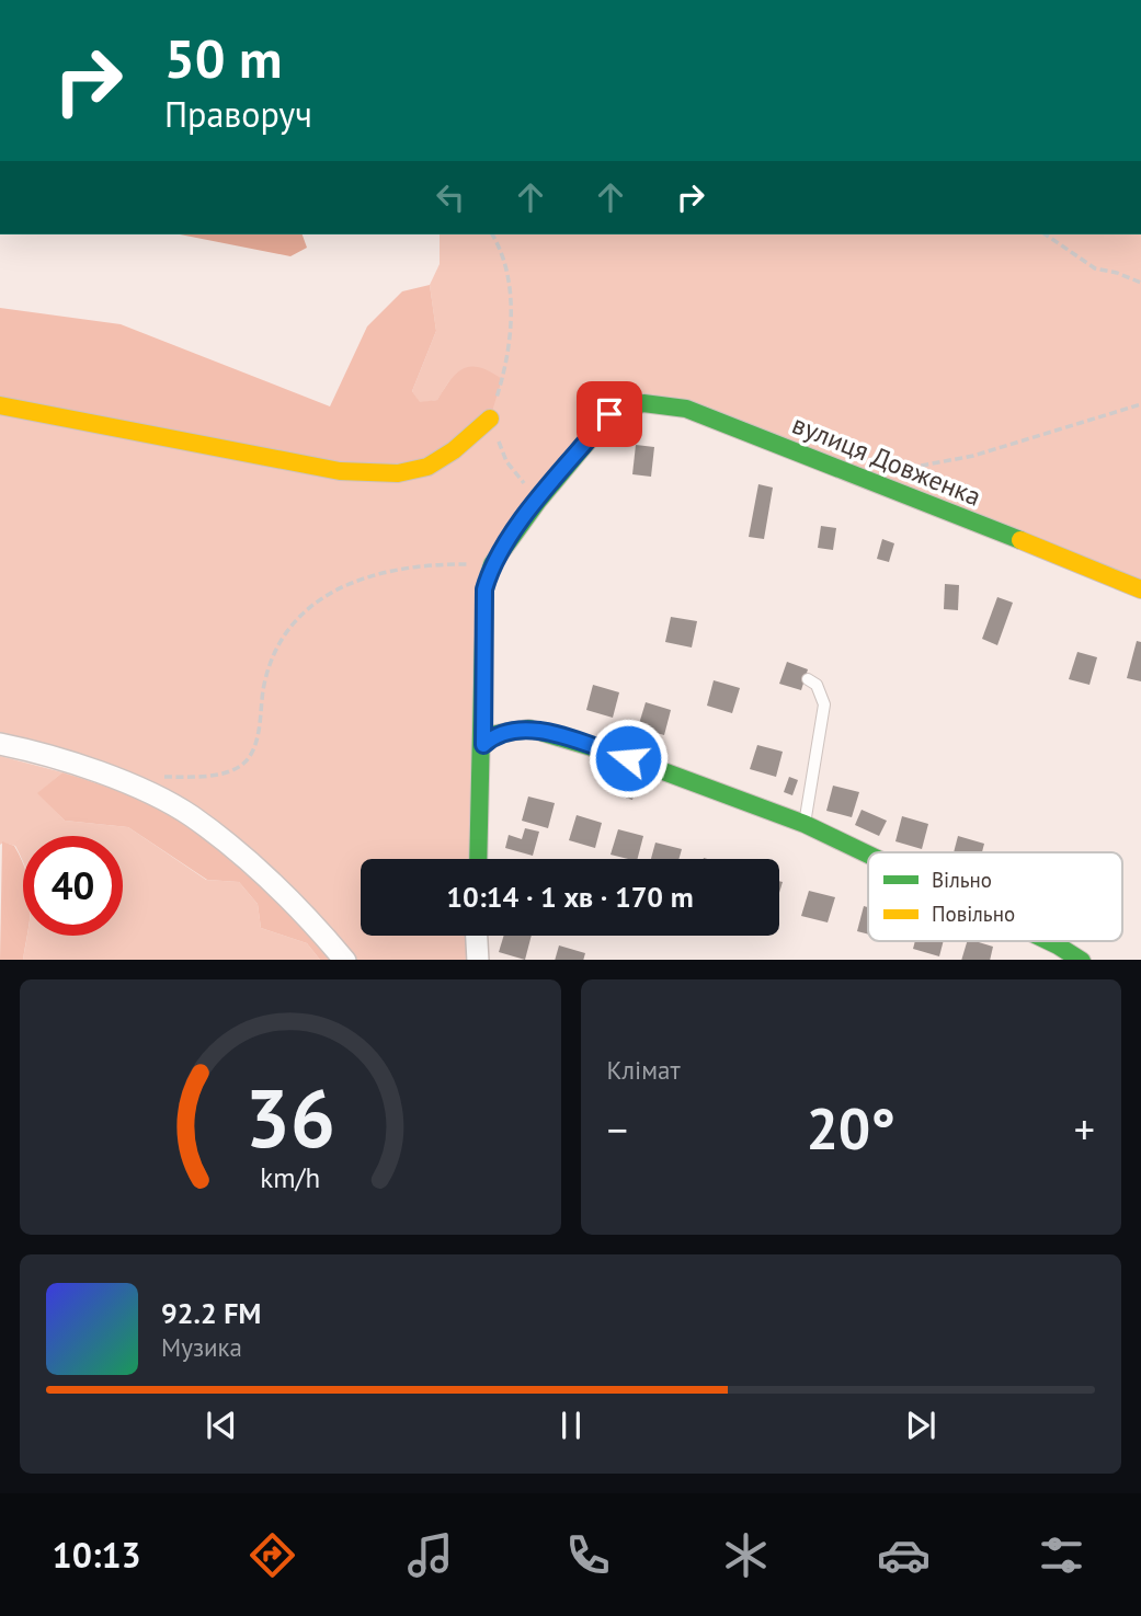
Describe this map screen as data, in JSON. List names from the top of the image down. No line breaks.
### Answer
{"streets":{"street":["вулиця Довженка"]},"legend":["Вільно","Повільно"],"page":{"turn":["50 m","Праворуч"],"limit":"40","trip":"10:14 · 1 хв · 170 m","tile":"Клімат","heat":["−","20°","+"],"song":["92.2 FM","Музика"],"tabs":"10:13","gauge":["36","km/h"]}}
